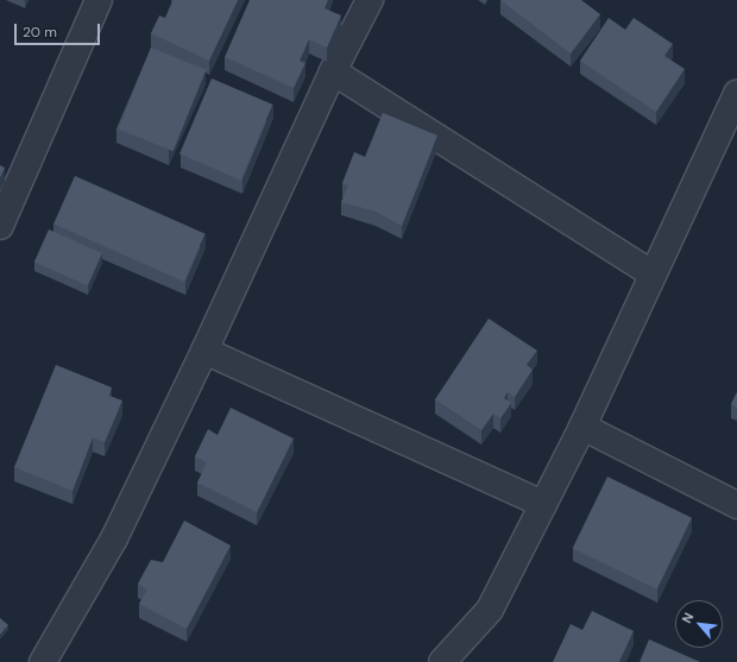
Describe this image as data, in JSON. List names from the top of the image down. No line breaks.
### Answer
{"scale_bar":"20 m","north":"top left"}
